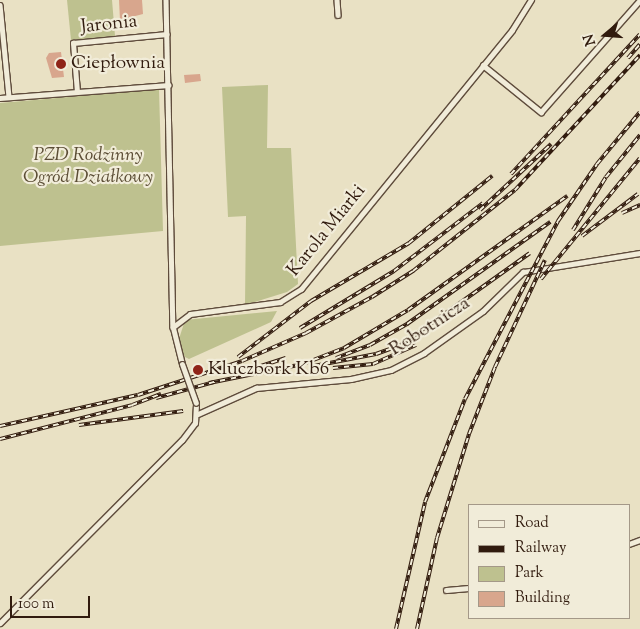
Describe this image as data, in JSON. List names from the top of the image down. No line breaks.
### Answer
{"streets":{"street":["Jaronia","Karola Miarki","Robotnicza"]},"parks":["PZD Rodzinny Ogród Działkowy"],"places":["Ciepłownia","Kluczbork Kb6"],"legend":["Road","Railway","Park","Building"],"scale_bar":"100 m","north":"left"}
